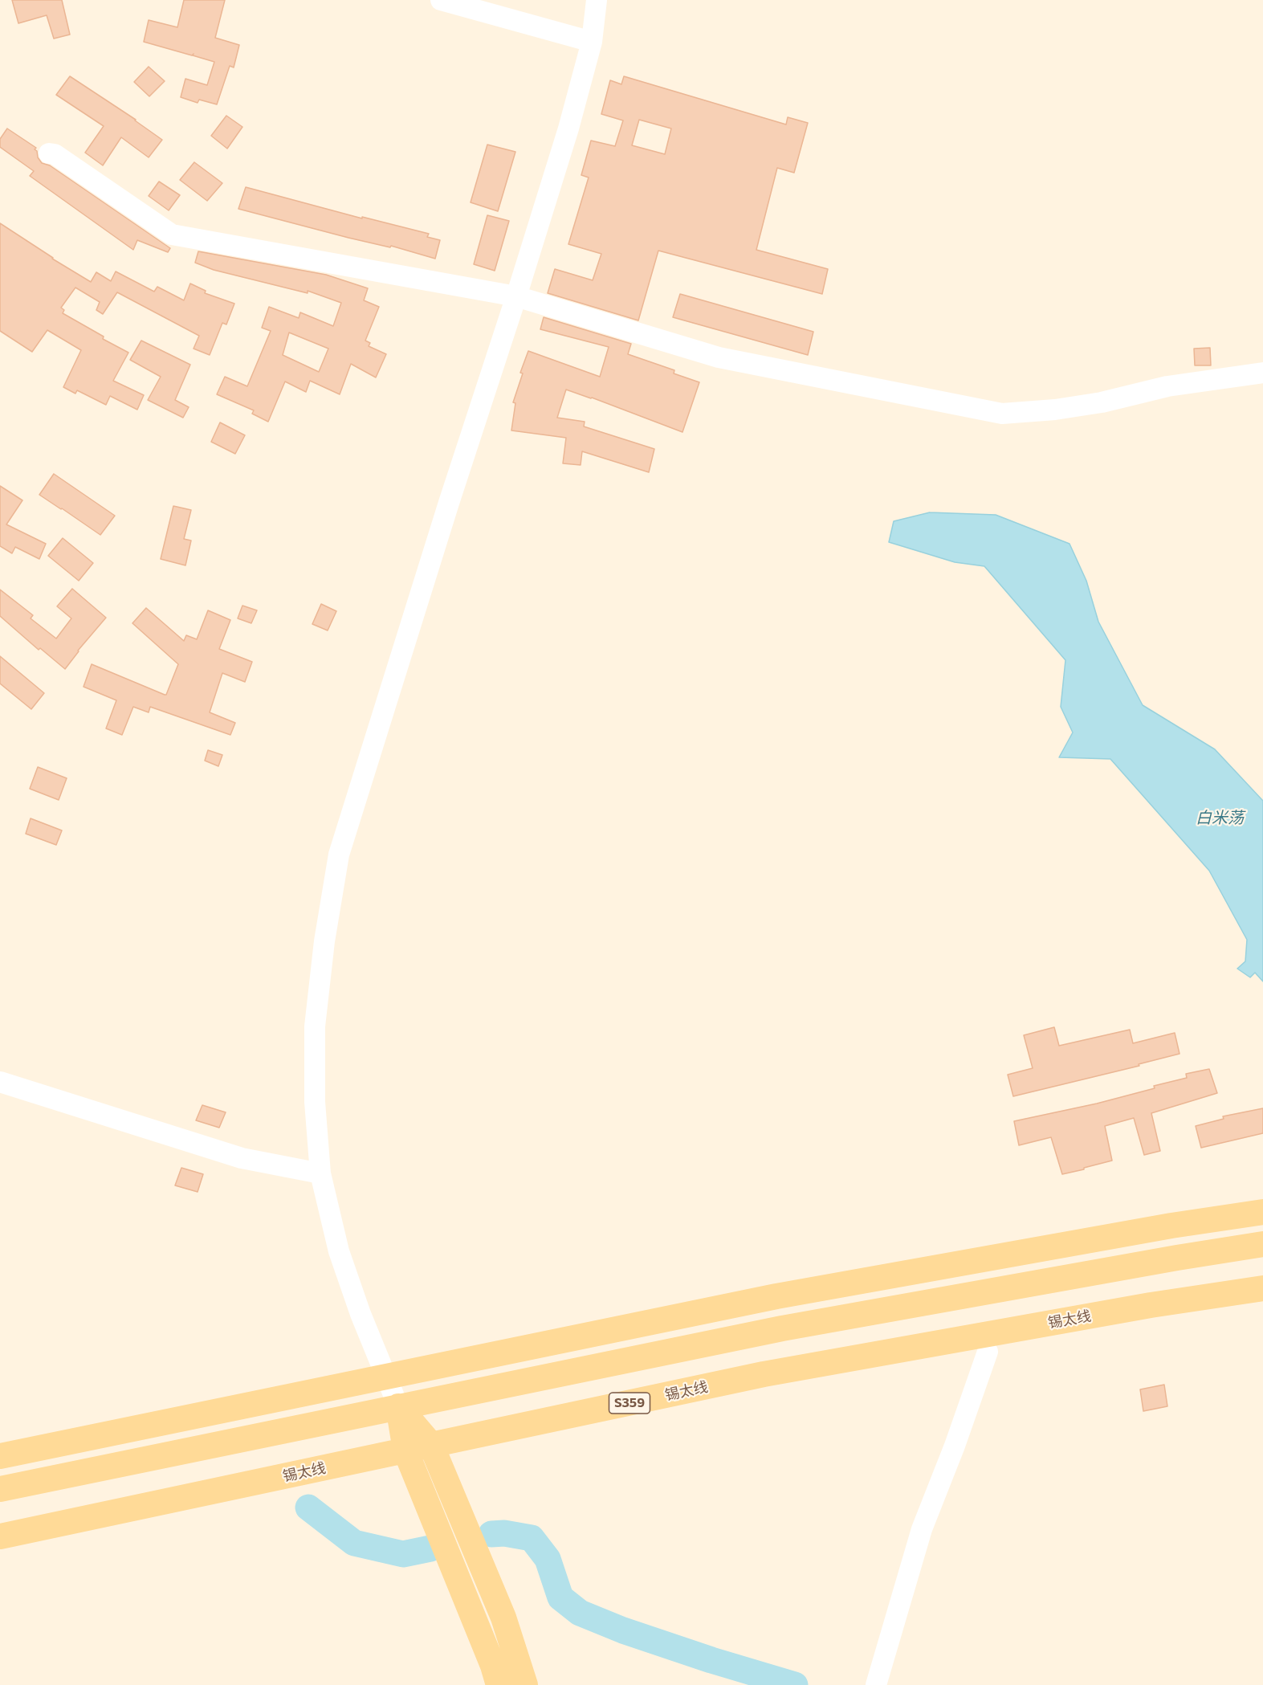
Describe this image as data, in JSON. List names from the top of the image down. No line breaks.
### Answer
{"streets":{"main road":["锡太线","S359"]},"water":["白米荡"]}
